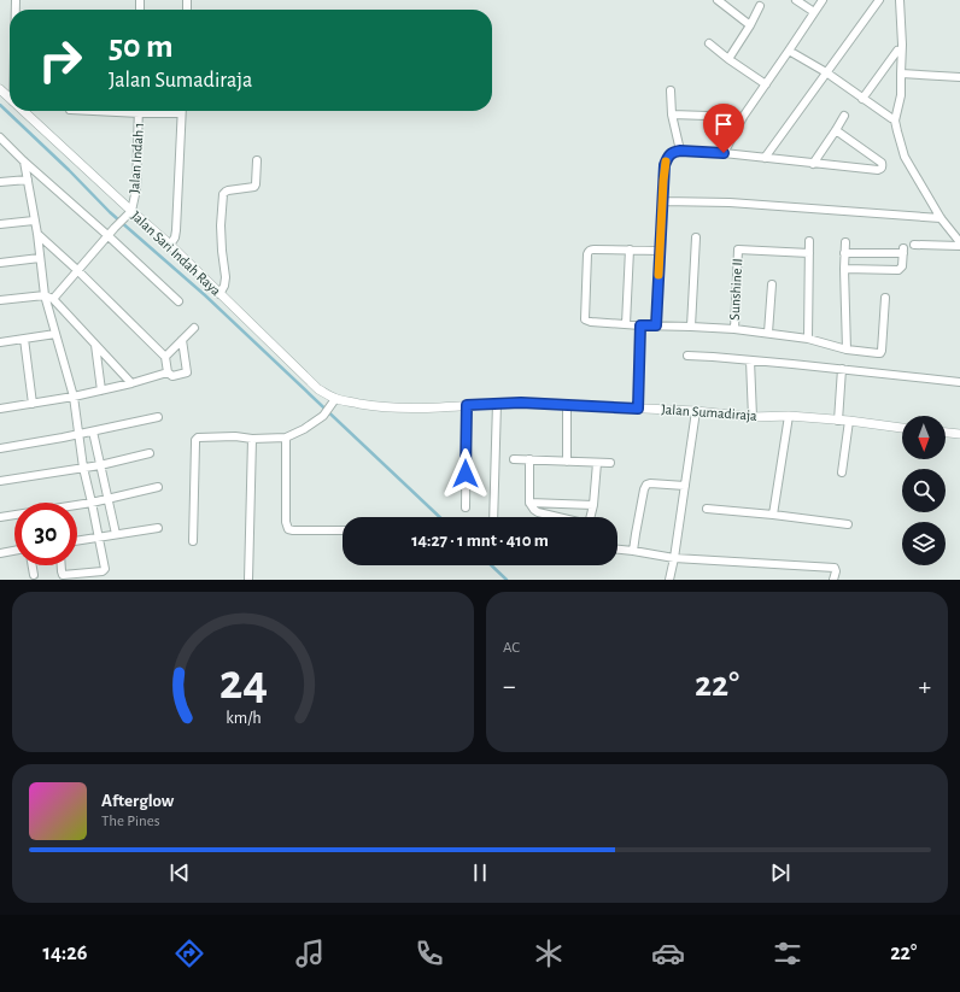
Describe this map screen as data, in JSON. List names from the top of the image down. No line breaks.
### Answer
{"streets":{"street":["Jalan Indah 1","Jalan Sari Indah Raya","Sunshine II","Jalan Sumadiraja"]},"crossings":[["Jalan Indah 1","Jalan Sari Indah Raya"],["Jalan Sari Indah Raya","Jalan Sumadiraja"]],"north":"bottom","page":{"turn":["50 m","Jalan Sumadiraja"],"limit":"30","trip":"14:27 · 1 mnt · 410 m","tile":"AC","heat":["−","22°","+"],"song":["Afterglow","The Pines"],"tabs":["14:26","22°"],"gauge":["24","km/h"]}}
